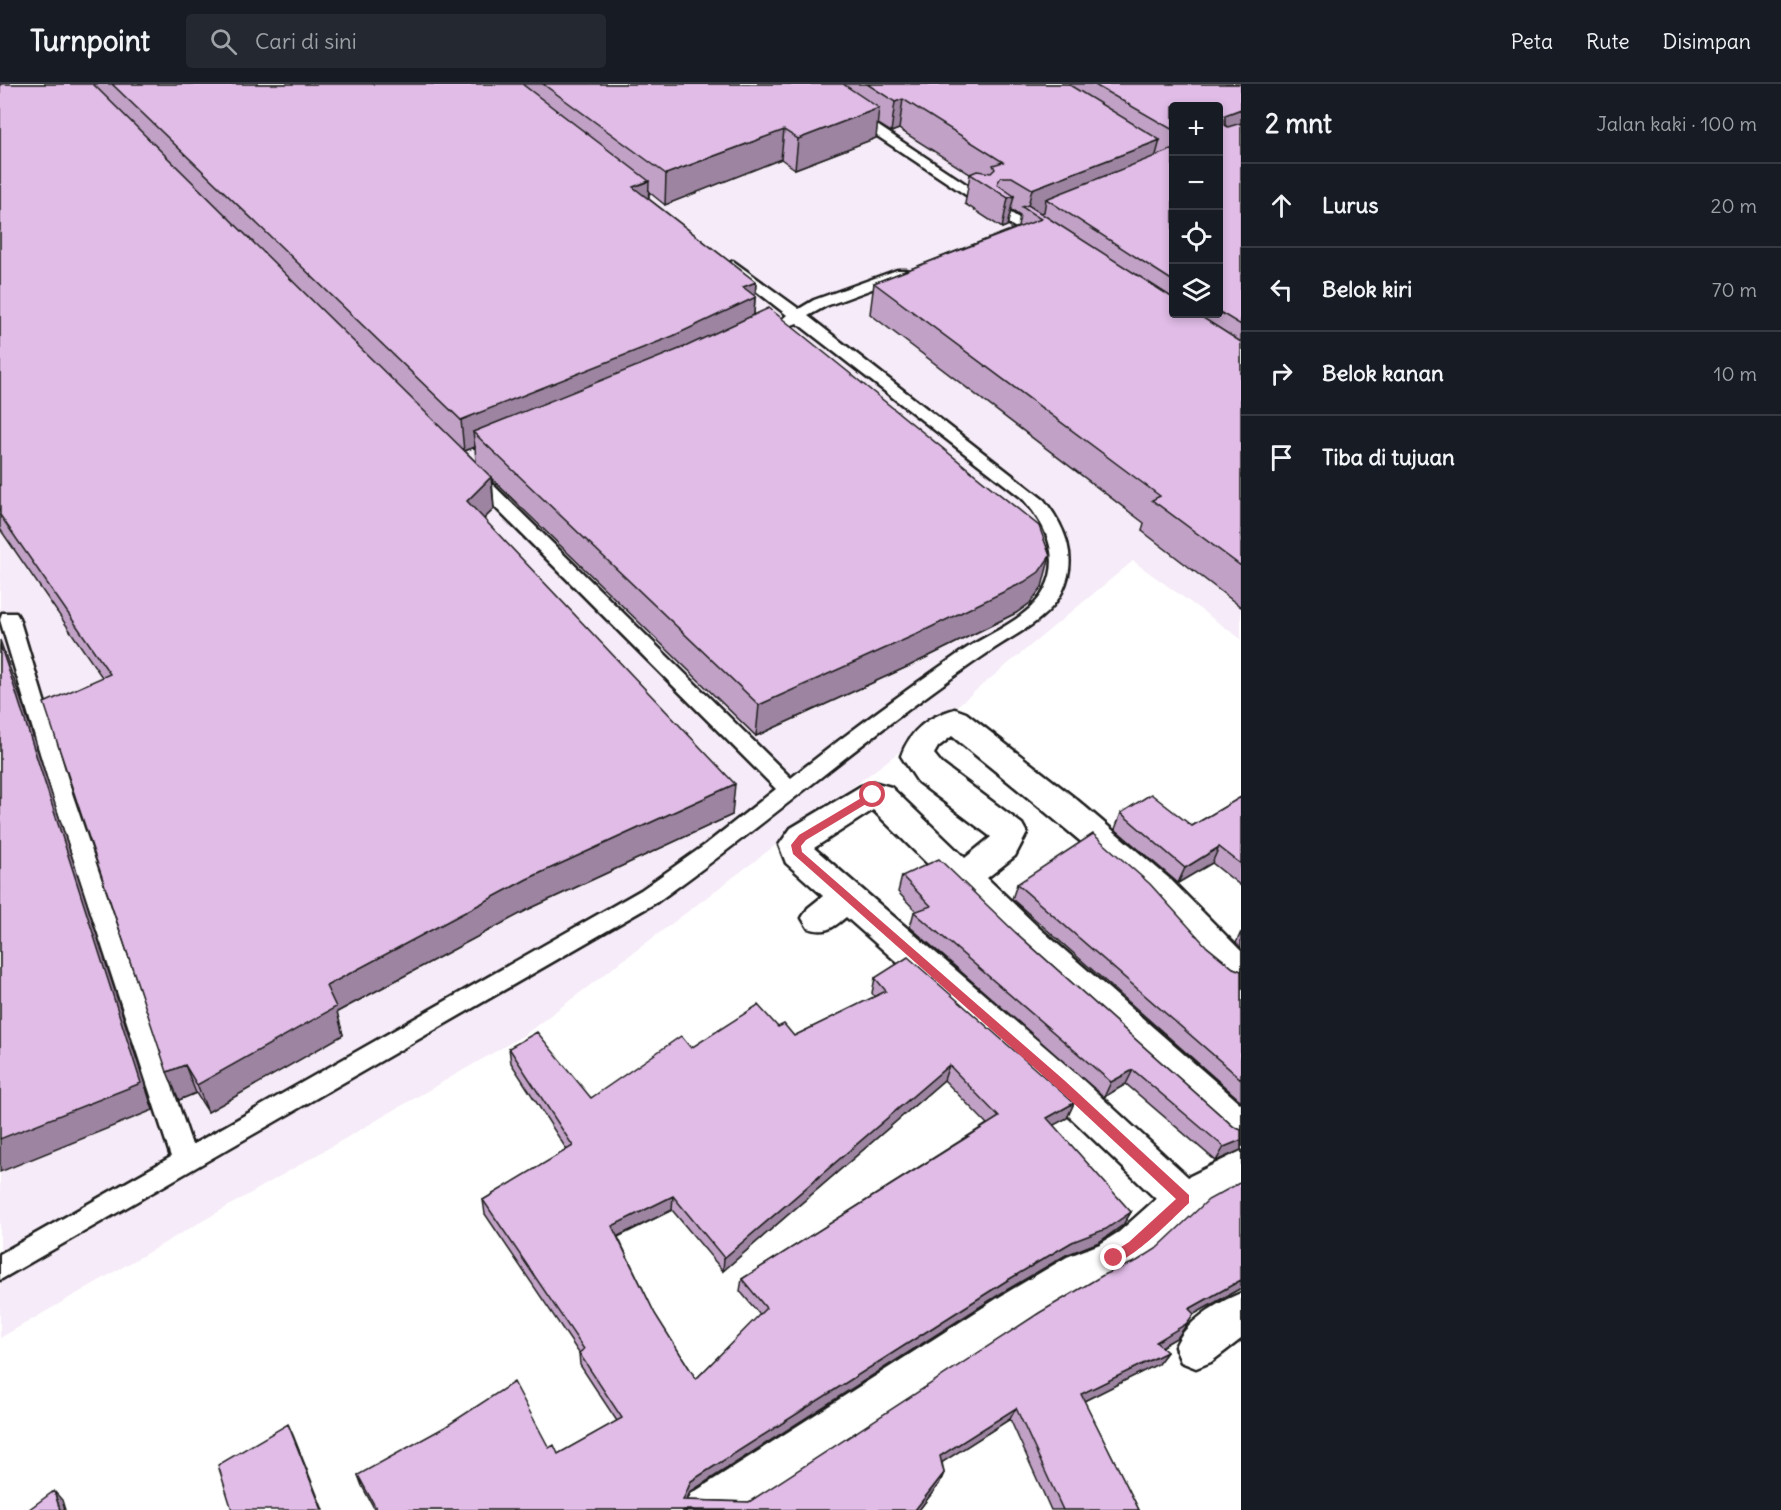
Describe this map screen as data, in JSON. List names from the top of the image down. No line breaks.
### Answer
{"page":{"header":"Turnpoint","search":"Cari di sini","nav":["Peta","Rute","Disimpan"],"heading":["2 mnt","Jalan kaki · 100 m"],"map_buttons":["+","−"],"list":[["Lurus","20 m"],["Belok kiri","70 m"],["Belok kanan","10 m"],"Tiba di tujuan"]}}
